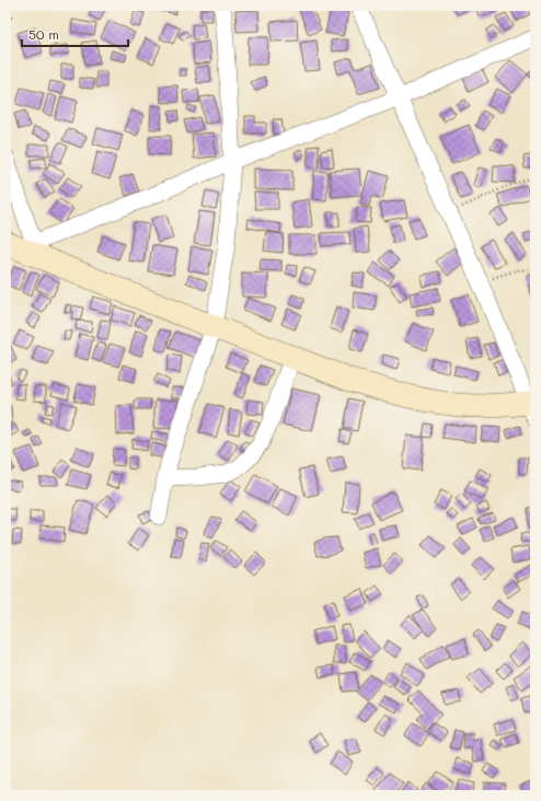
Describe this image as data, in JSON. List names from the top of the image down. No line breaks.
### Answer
{"scale_bar":"50 m"}
